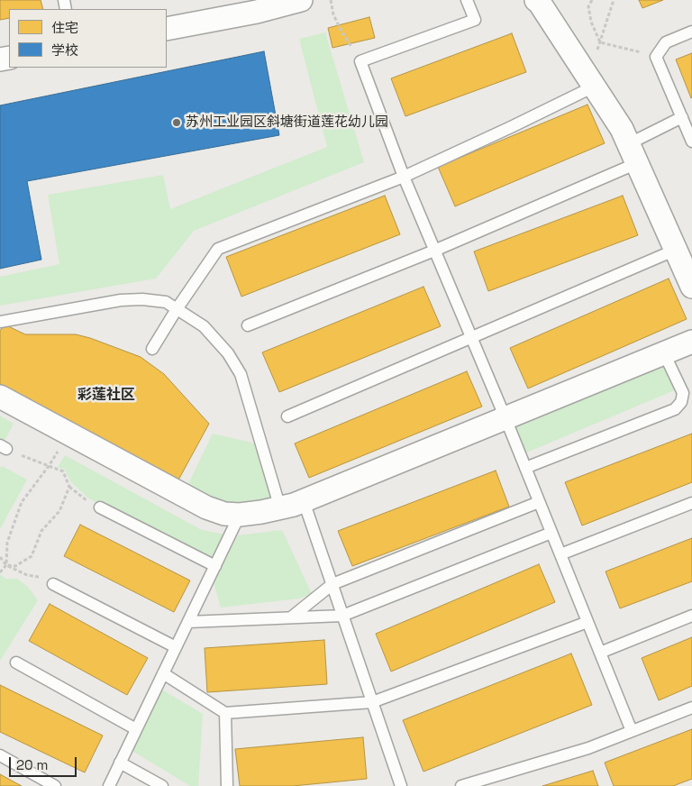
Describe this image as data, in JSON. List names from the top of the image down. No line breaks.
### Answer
{"districts":["彩莲社区"],"places":["苏州工业园区斜塘街道莲花幼儿园"],"legend":["住宅","学校"],"scale_bar":"20 m"}
